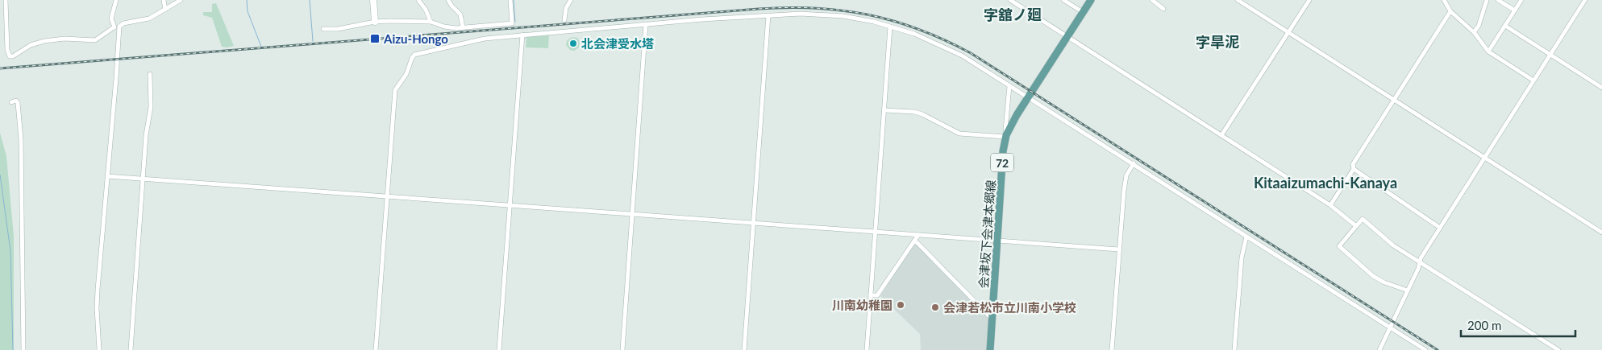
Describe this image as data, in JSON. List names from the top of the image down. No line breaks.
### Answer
{"streets":{"main road":["72","会津坂下会津本郷線"]},"districts":["字舘ノ廻","字旱泥","Kitaaizumachi-Kanaya"],"places":{"transit":["Aizu-Hongo"],"other":["北会津受水塔","川南幼稚園","会津若松市立川南小学校"]},"scale_bar":"200 m"}
